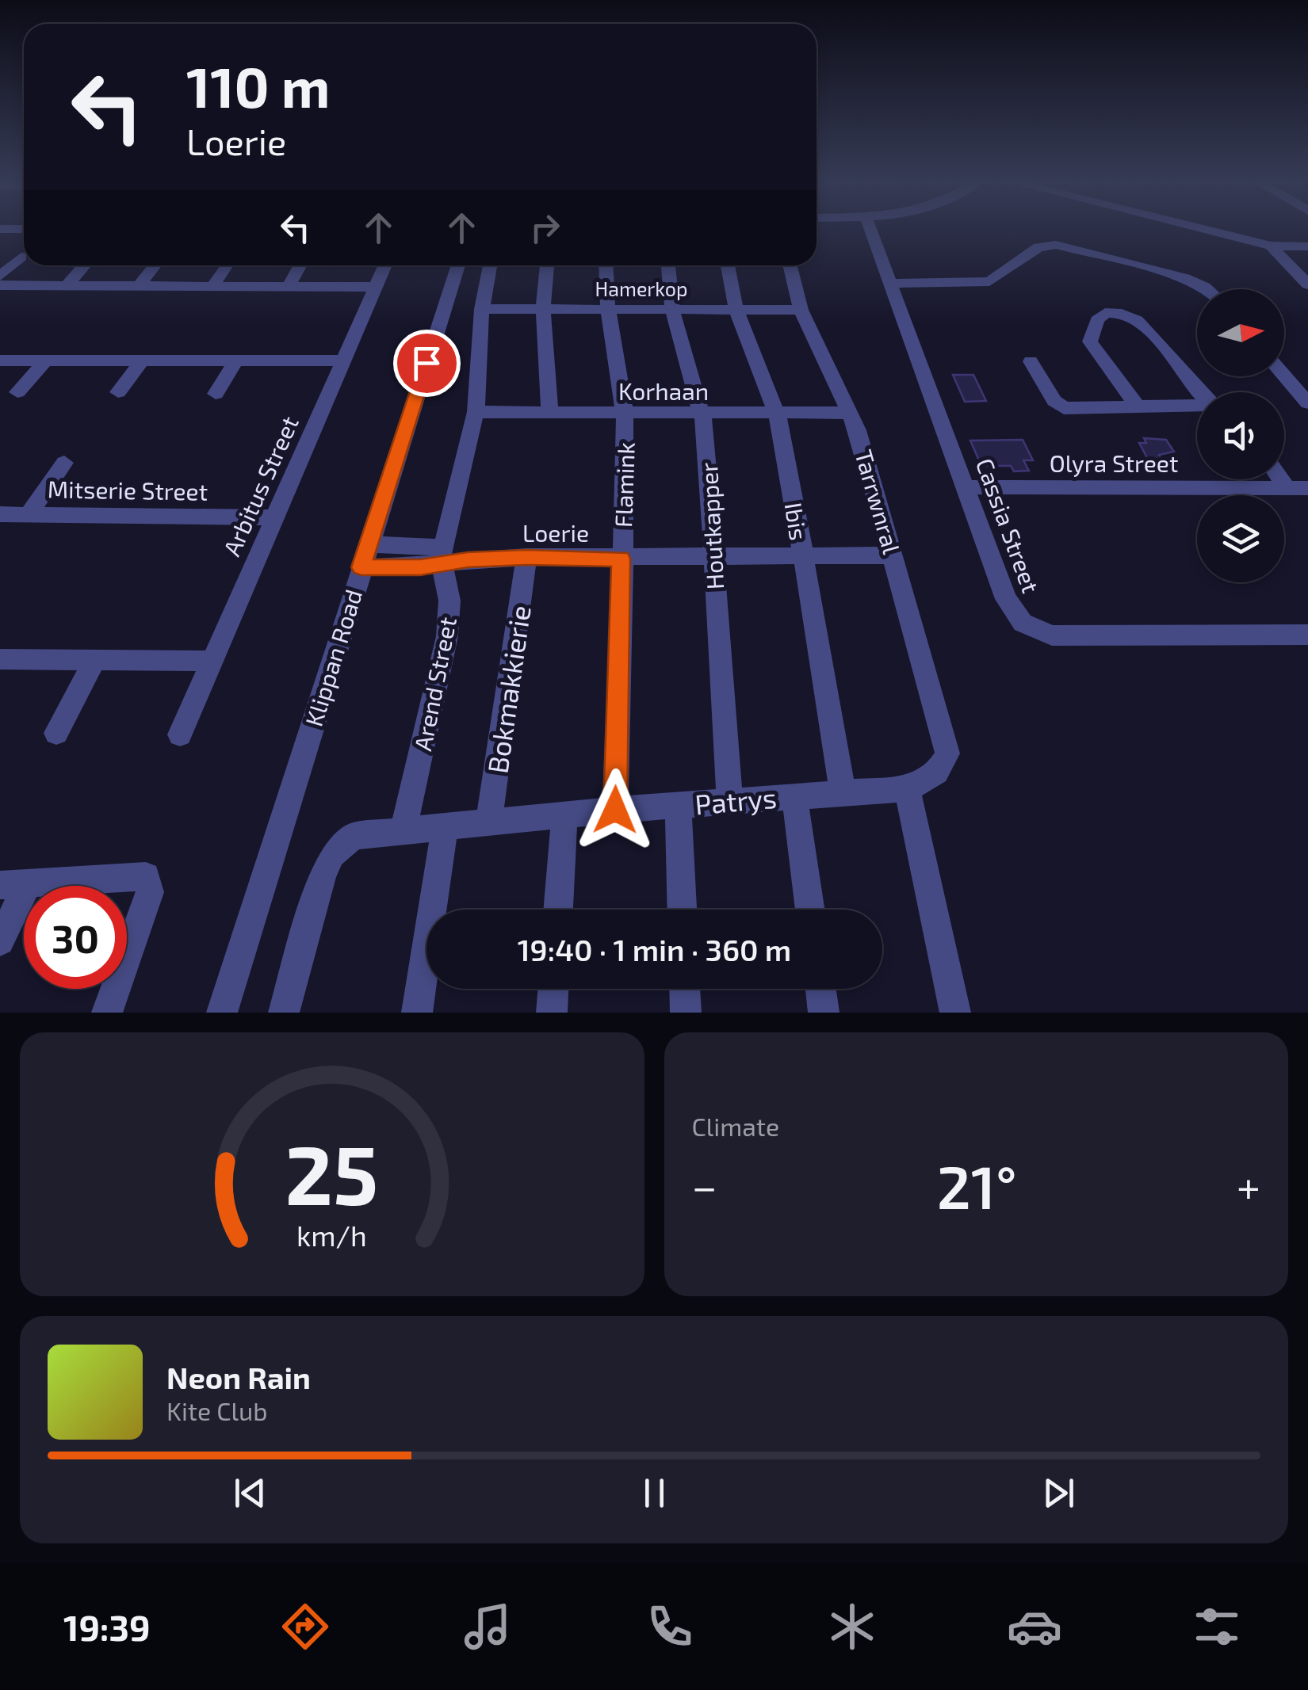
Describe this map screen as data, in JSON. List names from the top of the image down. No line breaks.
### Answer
{"streets":{"street":["Hamerkop","Korhaan","Olyra Street","Flamink","Arbitus Street","Mitserie Street","Tarrwnral","Ibis","Cassia Street","Houtkapper","Loerie","Klippan Road","Arend Street","Bokmakkierie","Patrys"]},"crossings":[["Hamerkop","Flamink"],["Hamerkop","Tarrwnral"],["Hamerkop","Ibis"],["Hamerkop","Houtkapper"],["Hamerkop","Arend Street"],["Korhaan","Flamink"],["Korhaan","Tarrwnral"],["Korhaan","Ibis"],["Korhaan","Houtkapper"],["Korhaan","Arend Street"],["Olyra Street","Cassia Street"],["Flamink","Loerie"],["Flamink","Patrys"],["Arbitus Street","Mitserie Street"],["Tarrwnral","Loerie"],["Tarrwnral","Patrys"],["Ibis","Loerie"],["Ibis","Patrys"],["Houtkapper","Loerie"],["Houtkapper","Patrys"],["Loerie","Klippan Road"],["Loerie","Arend Street"],["Loerie","Bokmakkierie"],["Arend Street","Patrys"],["Bokmakkierie","Patrys"]],"north":"right","page":{"turn":["110 m","Loerie"],"limit":"30","trip":"19:40 · 1 min · 360 m","tile":"Climate","heat":["−","21°","+"],"song":["Neon Rain","Kite Club"],"tabs":"19:39","gauge":["25","km/h"]}}
